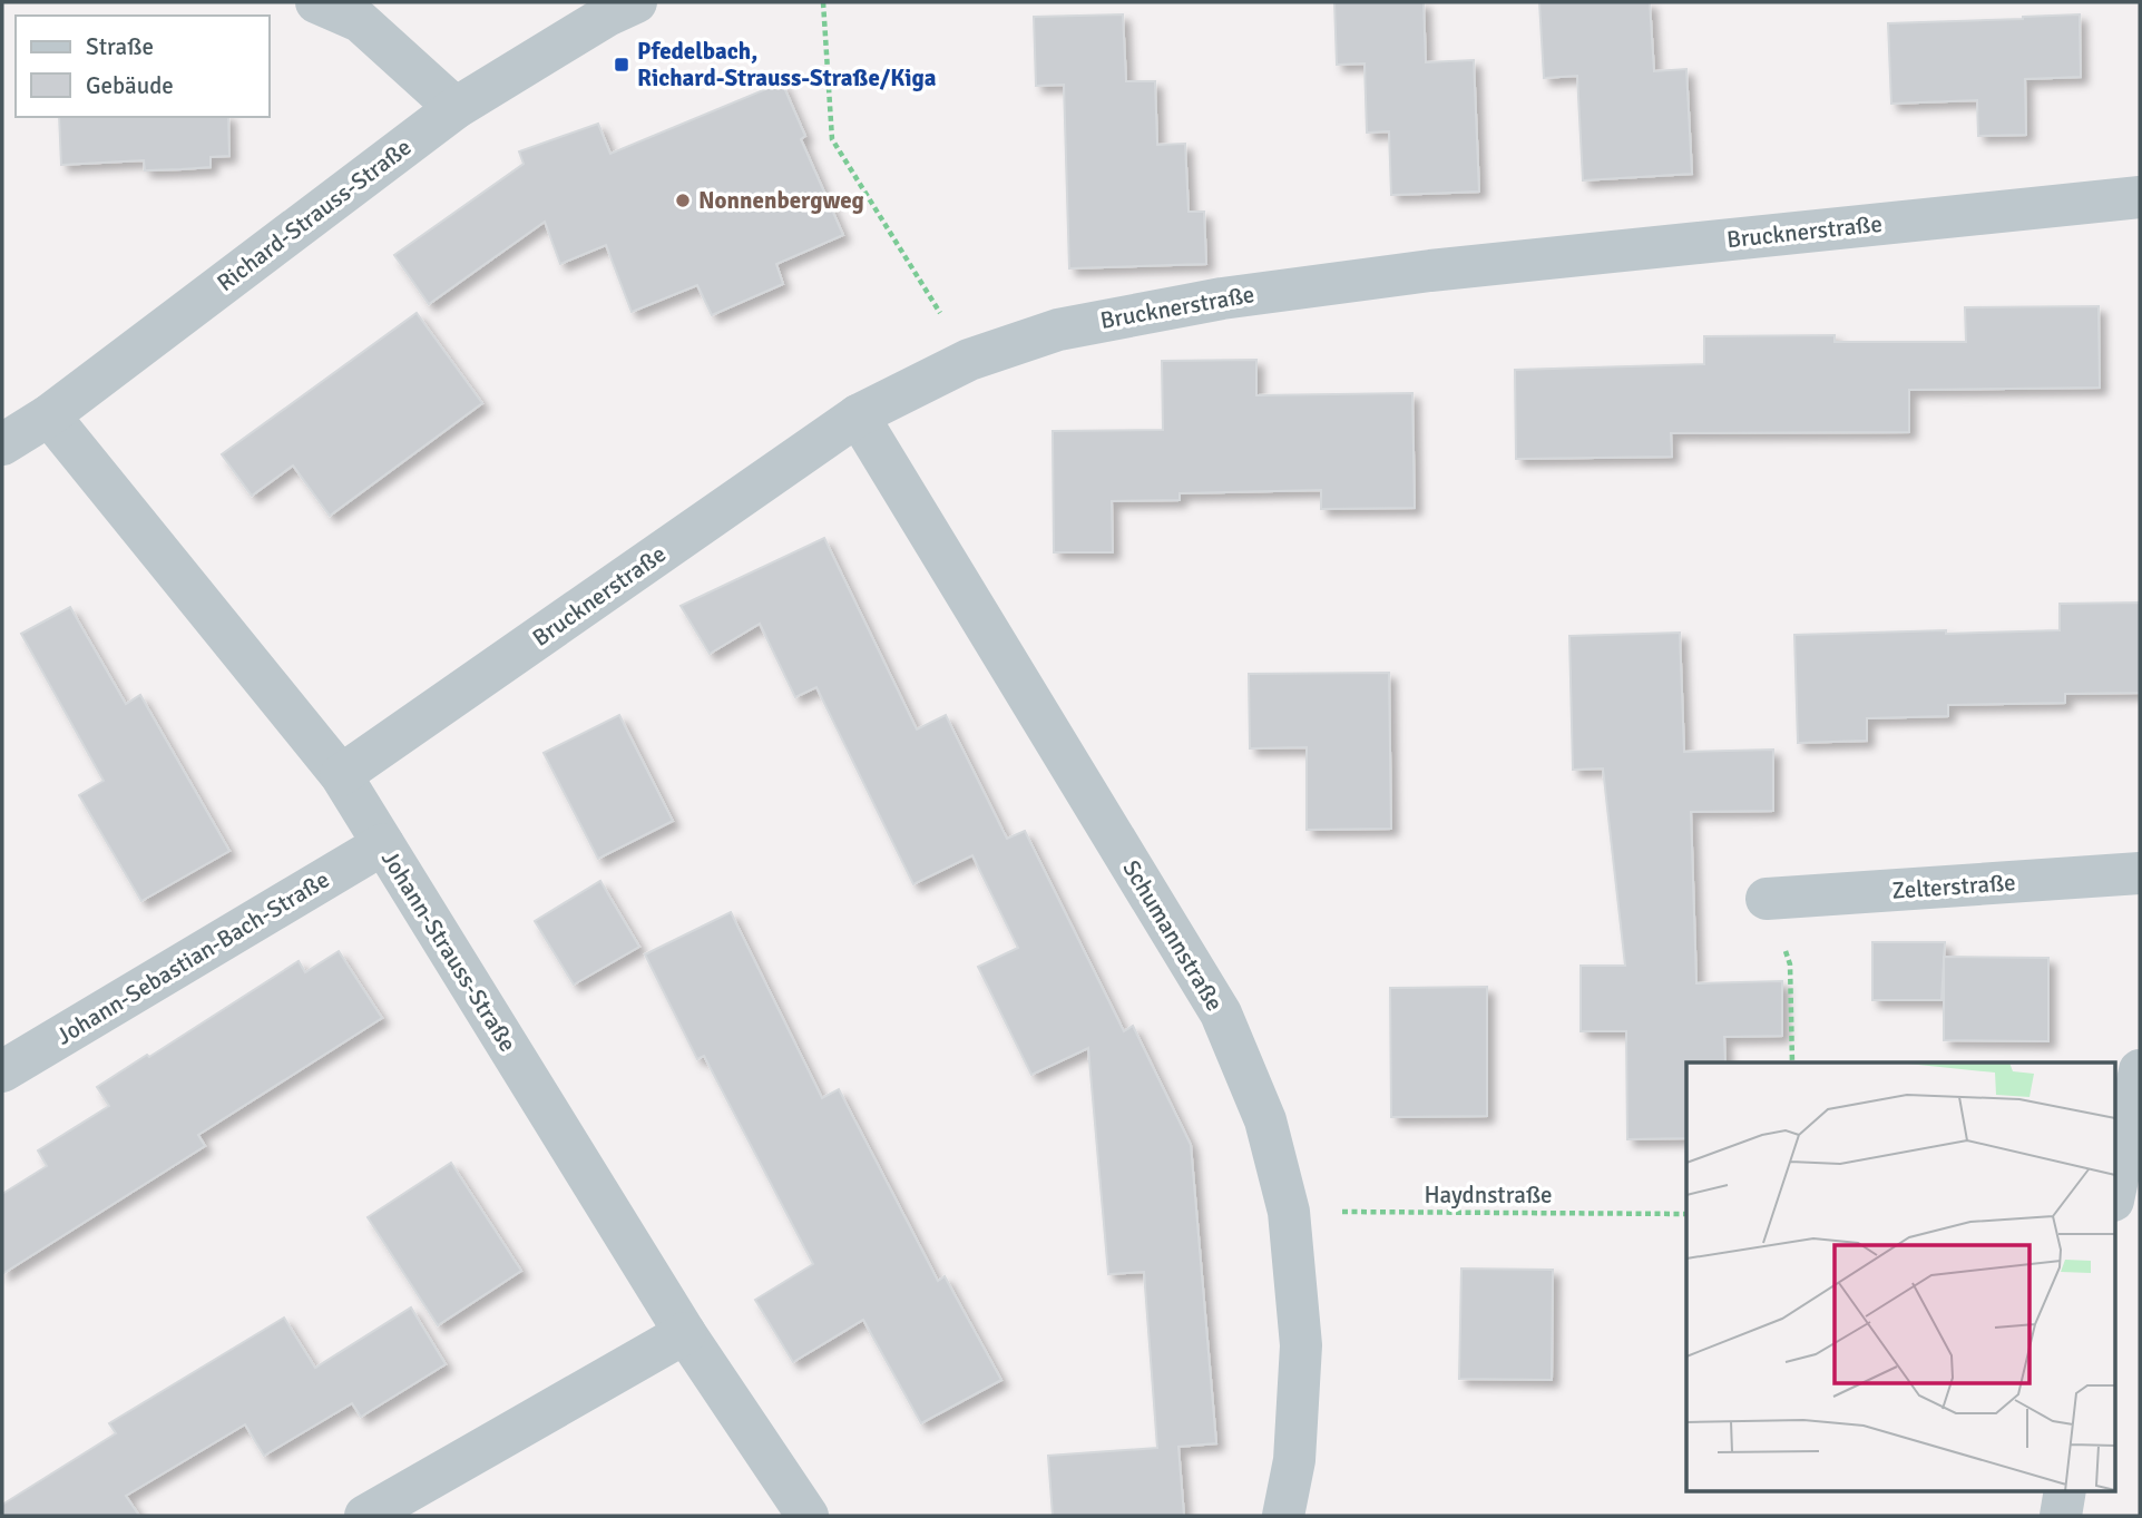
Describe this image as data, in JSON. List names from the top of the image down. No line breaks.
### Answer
{"streets":{"street":["Richard-Strauss-Straße","Brucknerstraße","Zelterstraße","Schumannstraße","Johann-Strauss-Straße","Johann-Sebastian-Bach-Straße"],"path":["Haydnstraße"]},"crossings":[["Richard-Strauss-Straße","Johann-Strauss-Straße"],["Brucknerstraße","Schumannstraße"],["Brucknerstraße","Johann-Strauss-Straße"],["Schumannstraße","Haydnstraße"],["Johann-Strauss-Straße","Johann-Sebastian-Bach-Straße"]],"places":{"transit":["Pfedelbach, Richard-Strauss-Straße/Kiga"],"other":["Nonnenbergweg"]},"legend":["Straße","Gebäude"]}
